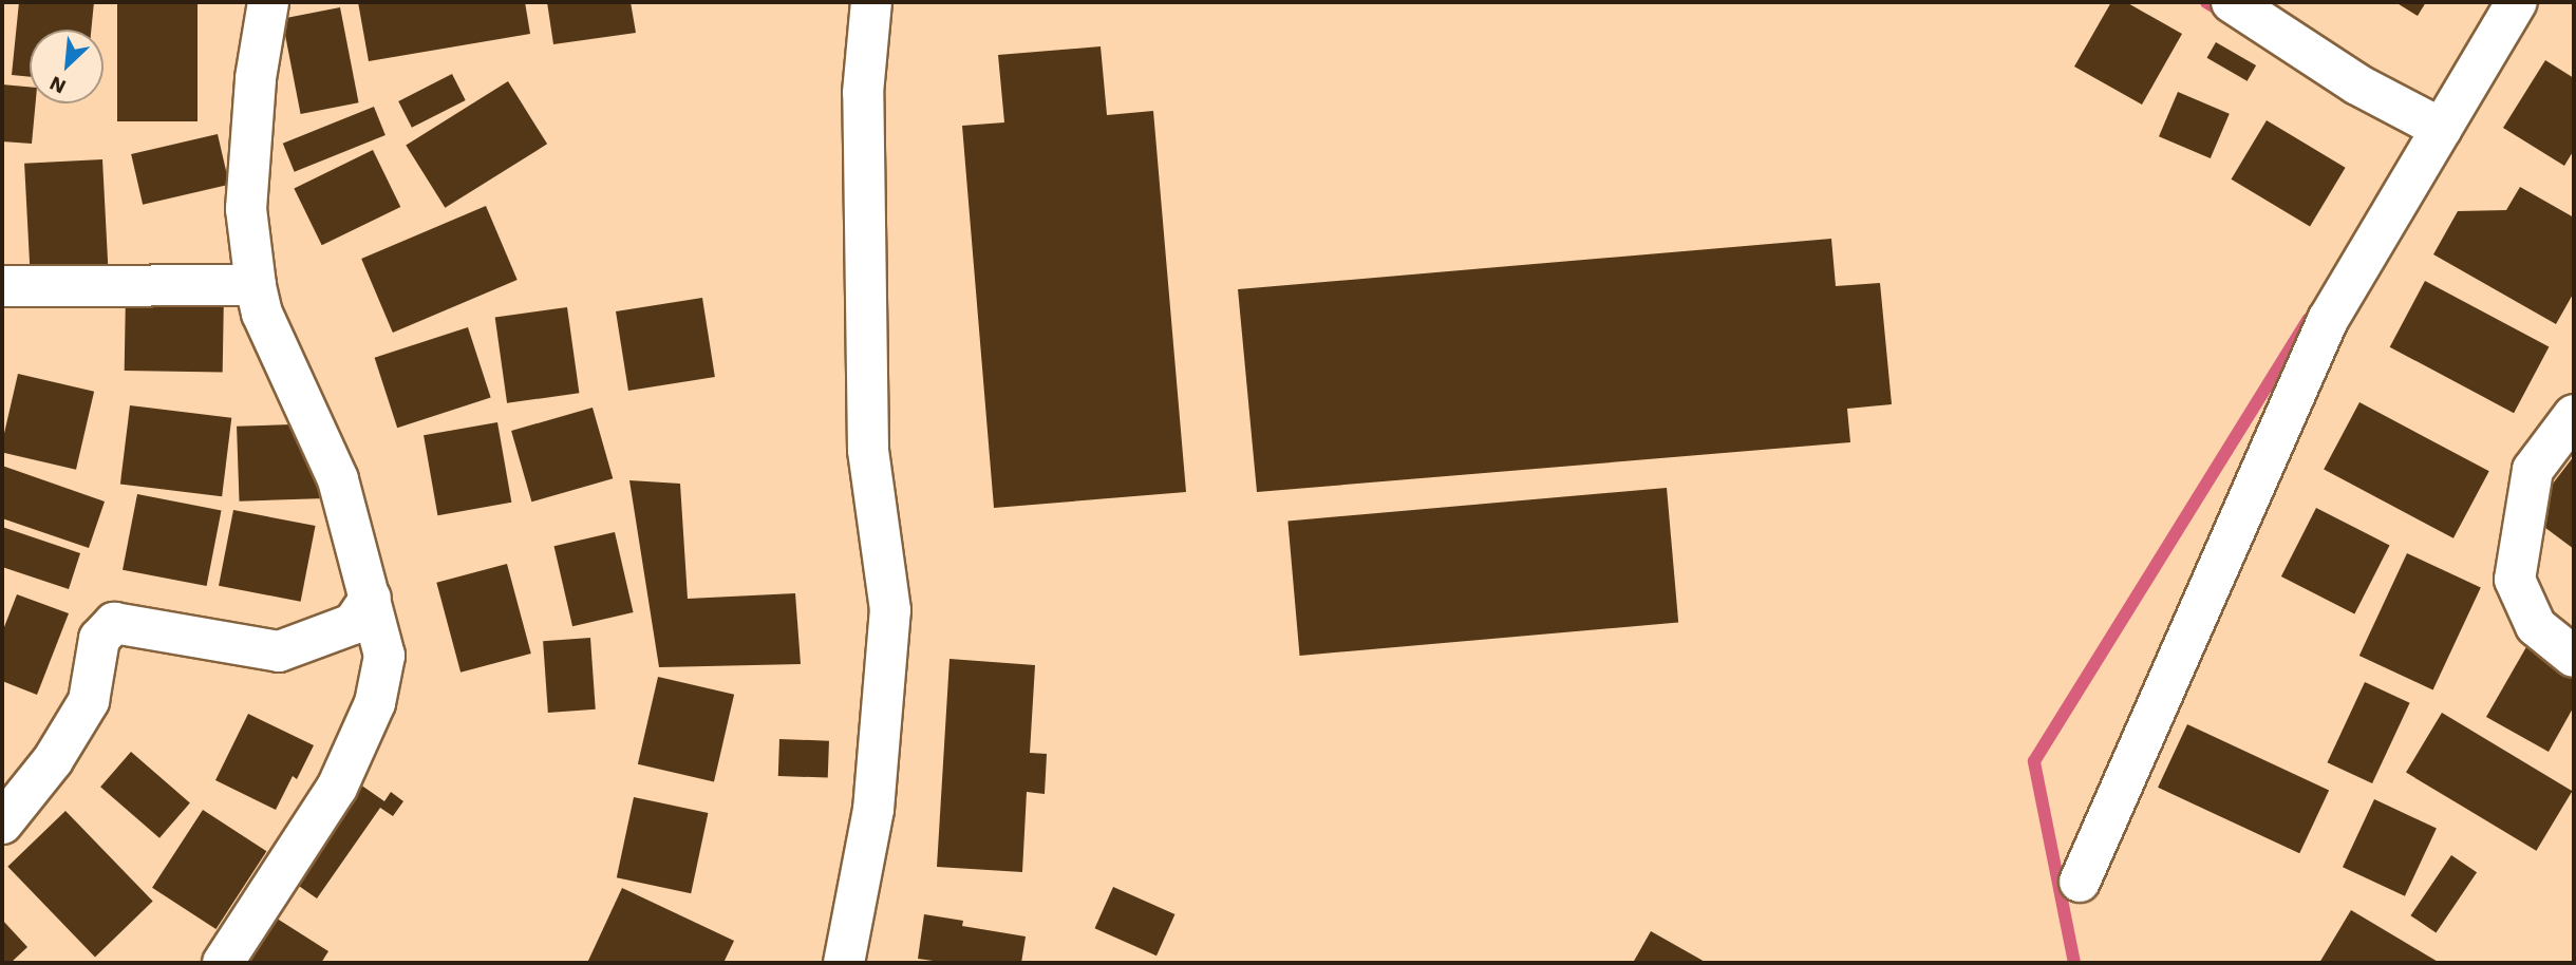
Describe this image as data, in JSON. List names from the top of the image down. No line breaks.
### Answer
{"north":"bottom left"}
